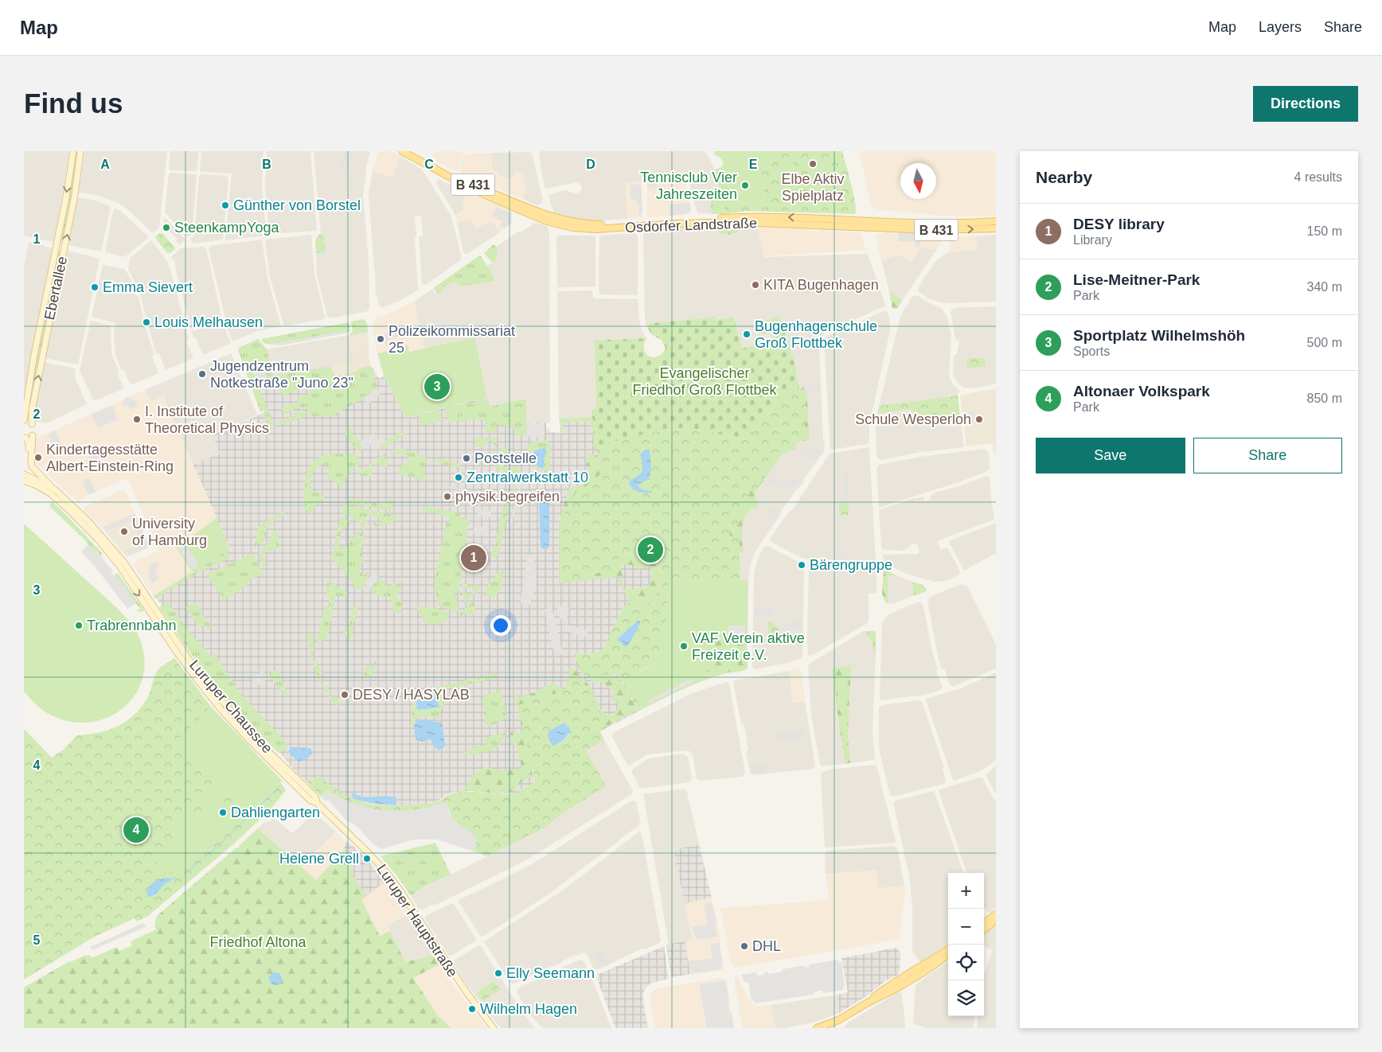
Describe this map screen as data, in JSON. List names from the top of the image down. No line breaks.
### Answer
{"streets":{"main road":["B 431","Osdorfer Landstraße","Ebertallee","Luruper Chaussee","Luruper Hauptstraße"]},"crossings":[["B 431","Osdorfer Landstraße"],["Luruper Chaussee","Luruper Hauptstraße"]],"parks":["Evangelischer Friedhof Groß Flottbek","Friedhof Altona"],"places":["Elbe Aktiv Spielplatz","Tennisclub Vier Jahreszeiten","Günther von Borstel","SteenkampYoga","KITA Bugenhagen","Emma Sievert","Louis Melhausen","Bugenhagenschule Groß Flottbek","Polizeikommissariat 25","Jugendzentrum Notkestraße \"Juno 23\"","I. Institute of Theoretical Physics","Schule Wesperloh","Kindertagesstätte Albert-Einstein-Ring","Poststelle","Zentralwerkstatt 10","physik.begreifen","University of Hamburg","Bärengruppe","Trabrennbahn","VAF Verein aktive Freizeit e.V.","DESY / HASYLAB","Dahliengarten","Helene Grell","DHL","Elly Seemann","Wilhelm Hagen"],"north":"bottom","page":{"header":"Map","nav":["Map","Layers","Share"],"buttons":["Directions",["Save","Share"]],"title":"Find us","heading":["Nearby","4 results"],"list":[{"mark":"1","name":"DESY library","note":"Library","value":"150 m"},{"mark":"2","name":"Lise-Meitner-Park","note":"Park","value":"340 m"},{"mark":"3","name":"Sportplatz Wilhelmshöh","note":"Sports","value":"500 m"},{"mark":"4","name":"Altonaer Volkspark","note":"Park","value":"850 m"}],"pins":["3","2","1","4"],"map_buttons":["+","−"]},"grid":{"columns":["A","B","C","D","E"],"rows":["1","2","3","4","5"]}}
